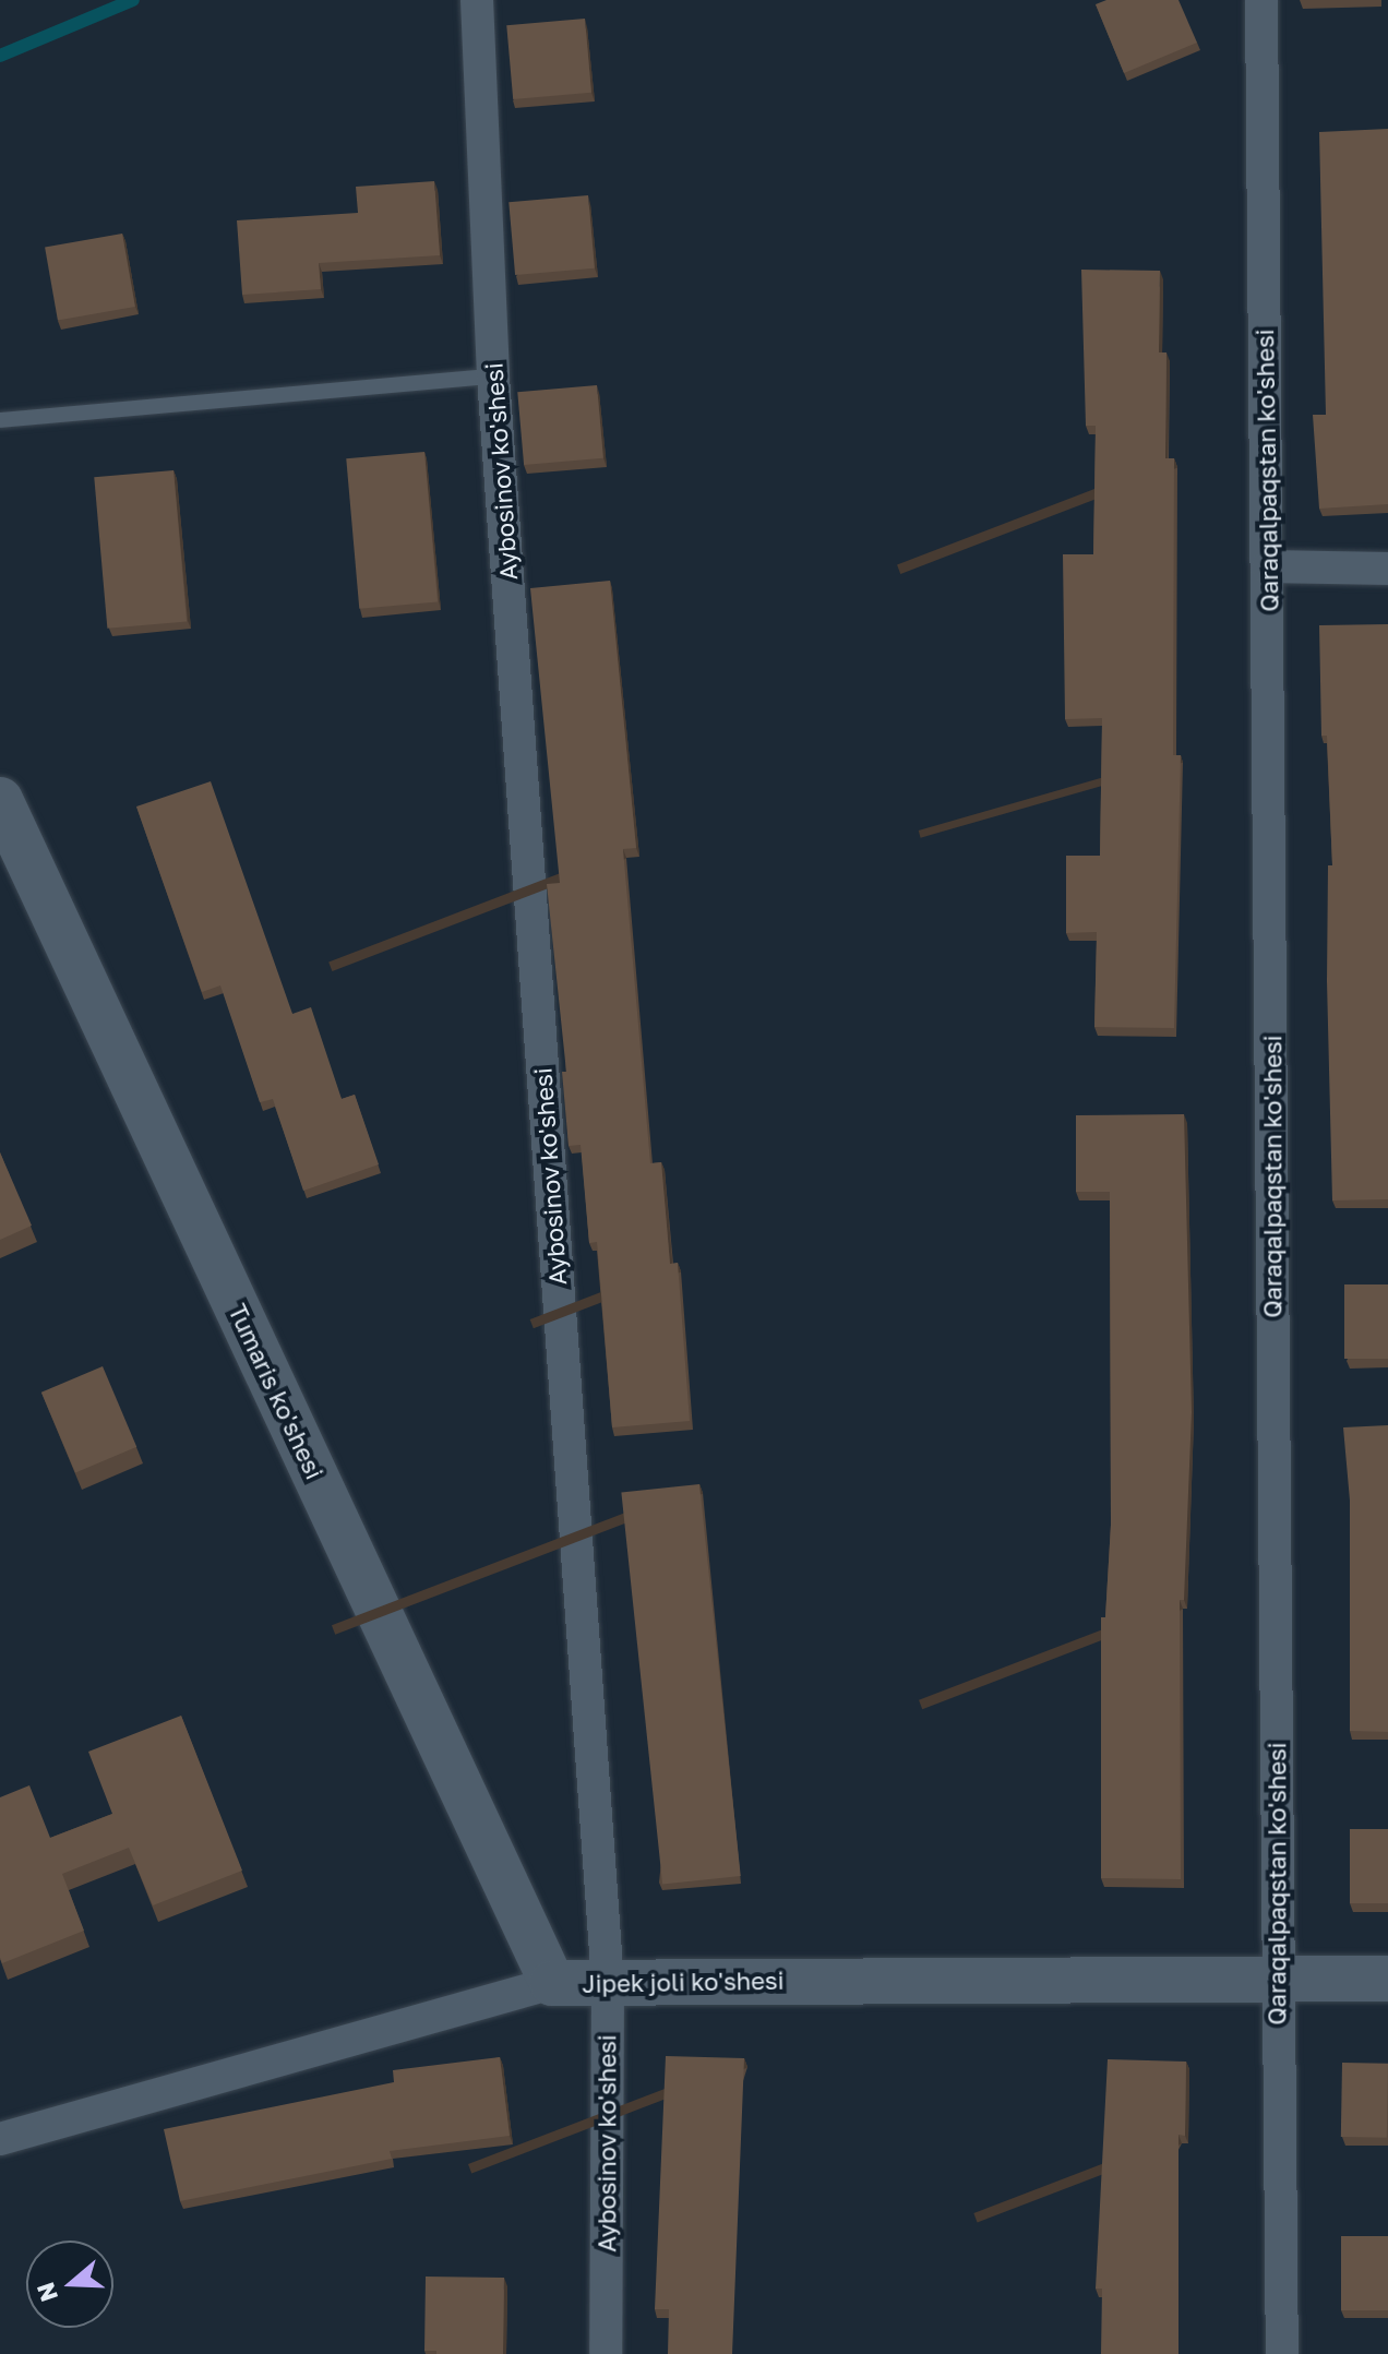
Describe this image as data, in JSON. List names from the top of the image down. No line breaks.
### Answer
{"streets":{"street":["Qaraqalpaqstan ko'shesi","Aybosinov ko'shesi","Tumaris ko'shesi","Jipek joli ko'shesi"]},"crossings":[["Qaraqalpaqstan ko'shesi","Jipek joli ko'shesi"],["Aybosinov ko'shesi","Jipek joli ko'shesi"],["Tumaris ko'shesi","Jipek joli ko'shesi"]],"north":"left"}
